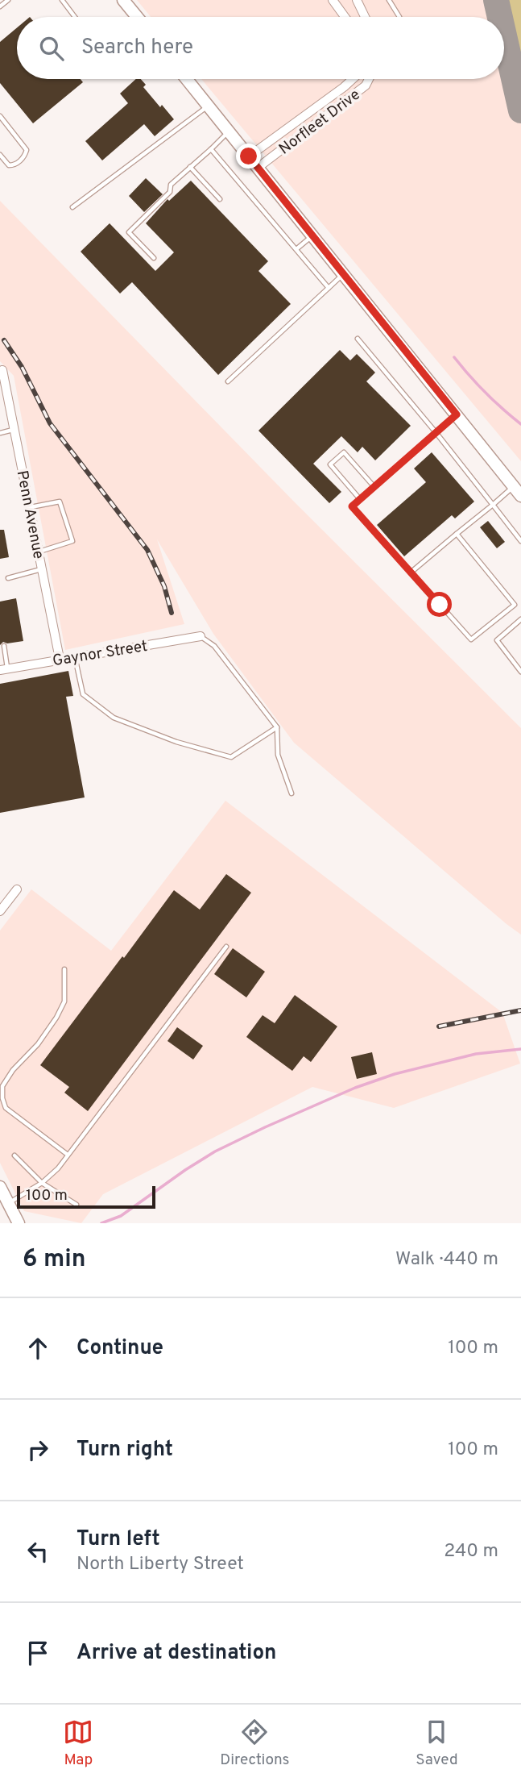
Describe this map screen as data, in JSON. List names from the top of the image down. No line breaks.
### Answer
{"streets":{"street":["Norfleet Drive","Penn Avenue","Gaynor Street"]},"crossings":[["Penn Avenue","Gaynor Street"]],"scale_bar":"100 m","page":{"search":"Search here","scale":"100 m","heading":["6 min","Walk · 440 m"],"list":[["Continue","100 m"],["Turn right","100 m"],["Turn left","North Liberty Street","240 m"],"Arrive at destination"],"nav":["Map","Directions","Saved"]}}
